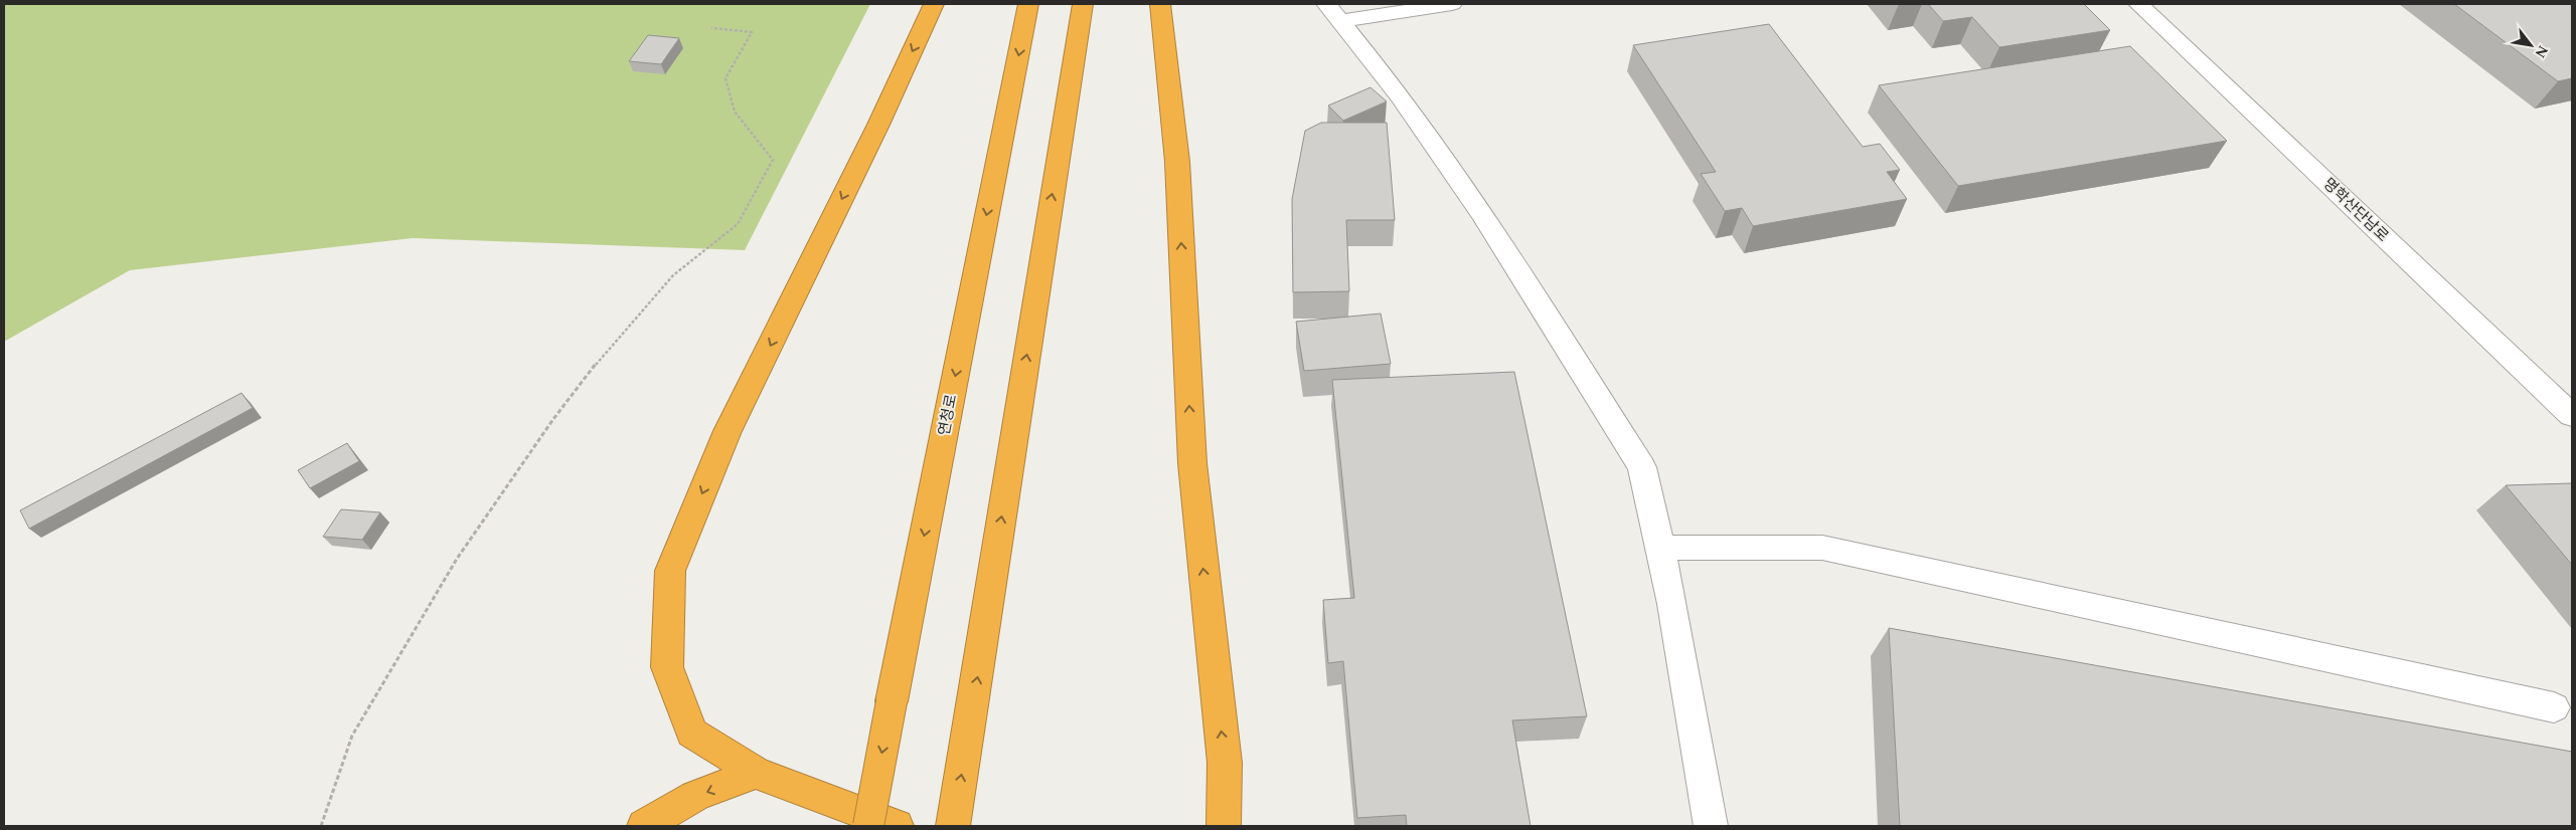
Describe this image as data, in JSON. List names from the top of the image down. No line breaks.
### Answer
{"streets":{"highway":["연청로"],"street":["명학산단남로"]},"north":"bottom right"}
